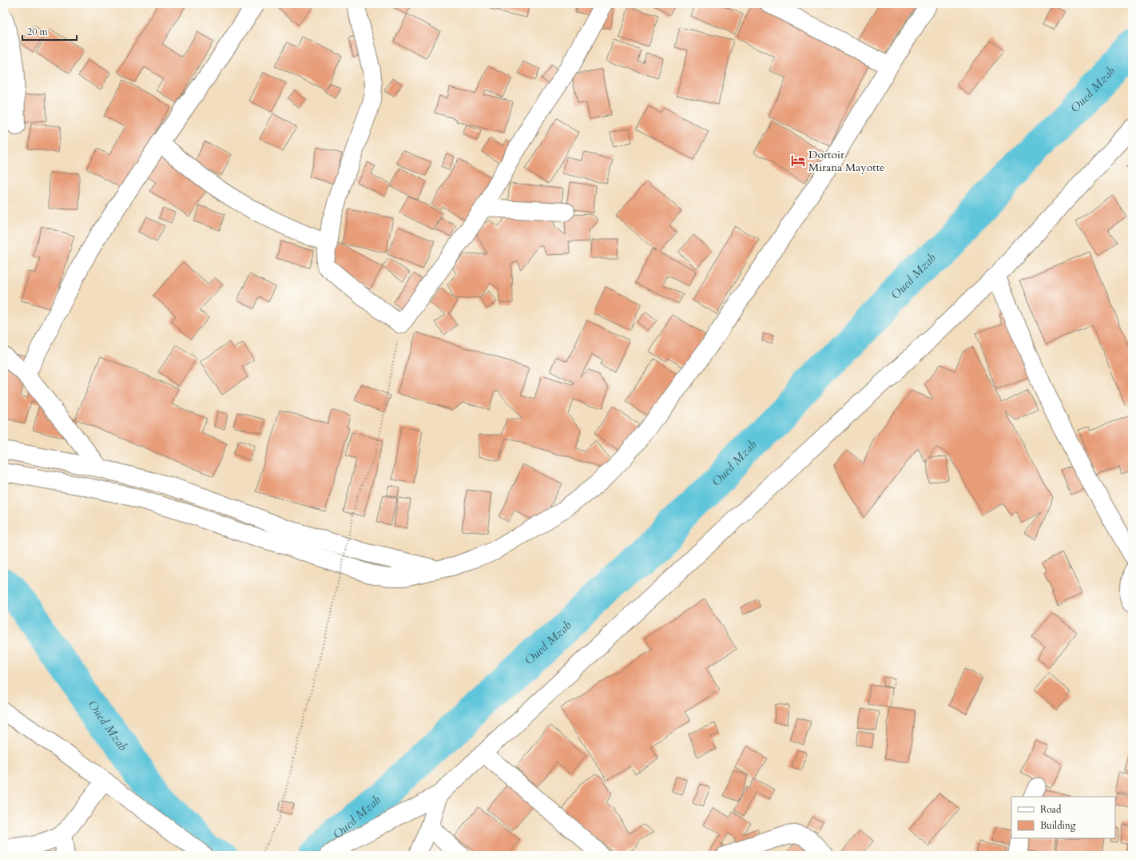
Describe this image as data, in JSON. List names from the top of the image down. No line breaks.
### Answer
{"water":["Oued Mzab"],"places":{"hotel":["Dortoir Mirana Mayotte"]},"legend":["Road","Building"],"scale_bar":"20 m"}
